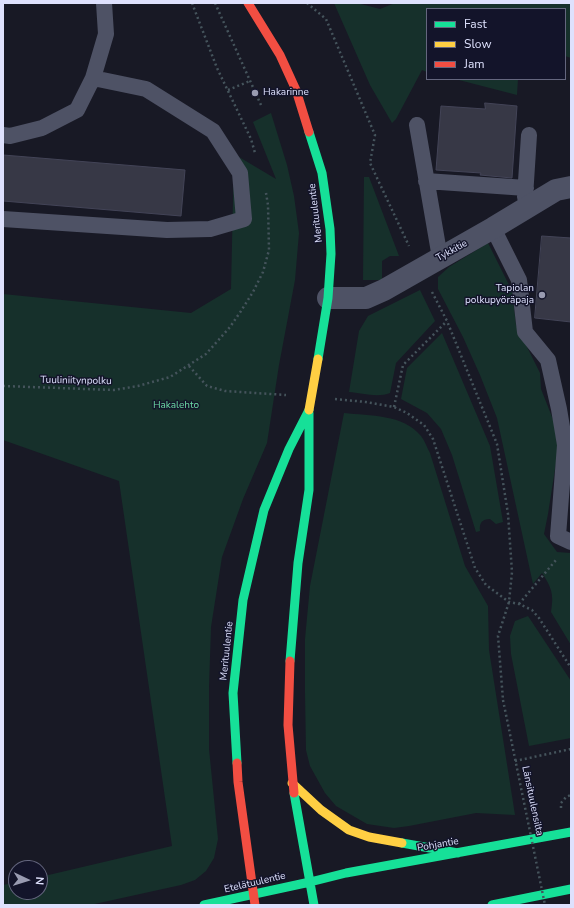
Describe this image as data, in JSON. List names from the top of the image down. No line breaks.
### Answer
{"streets":{"main road":["Merituulentie","Pohjantie","Etelätuulentie"],"street":["Tykkitie"],"path":["Tuuliniitynpolku","Länsituulensilta"]},"crossings":[["Merituulentie","Tykkitie"],["Merituulentie","Pohjantie"],["Merituulentie","Etelätuulentie"],["Tykkitie","Länsituulensilta"],["Pohjantie","Etelätuulentie"]],"parks":["Hakalehto"],"places":["Hakarinne","Tapiolan polkupyöräpaja"],"legend":["Fast","Slow","Jam"],"north":"right"}
